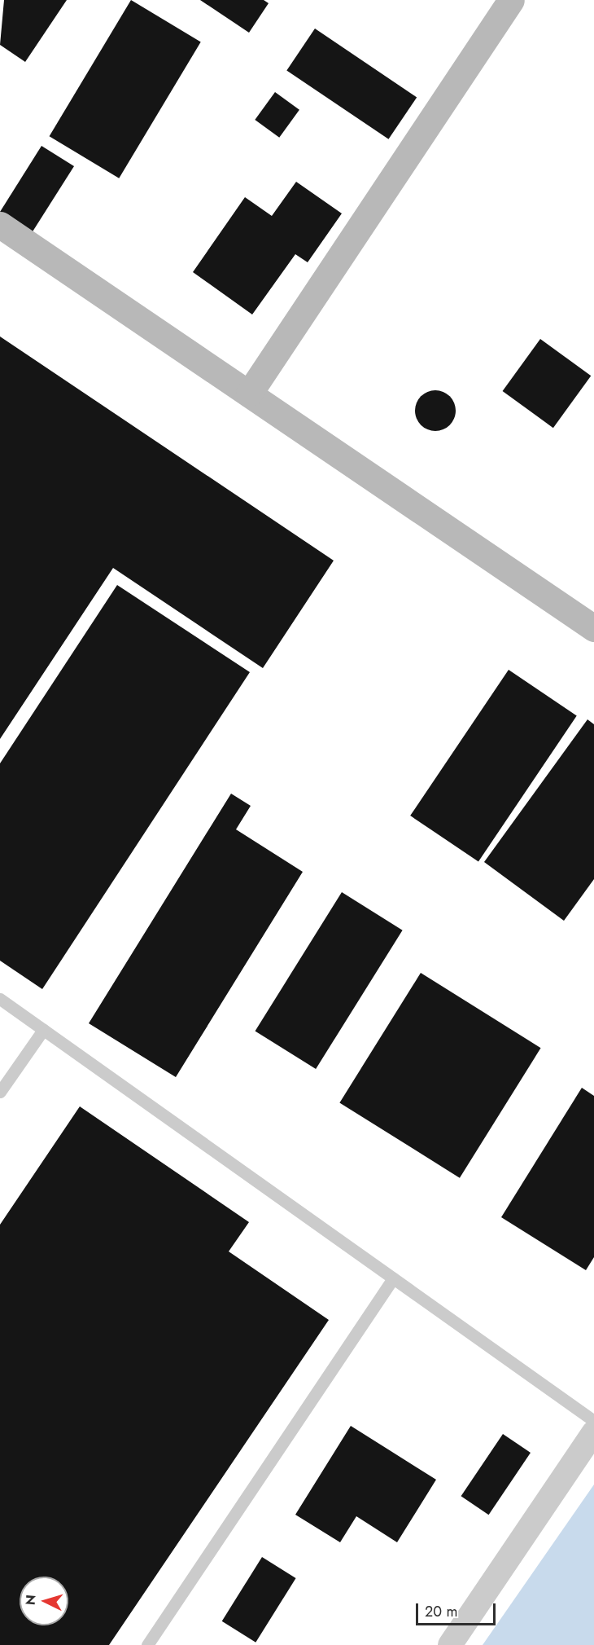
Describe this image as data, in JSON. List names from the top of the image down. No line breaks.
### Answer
{"scale_bar":"20 m","north":"left"}
